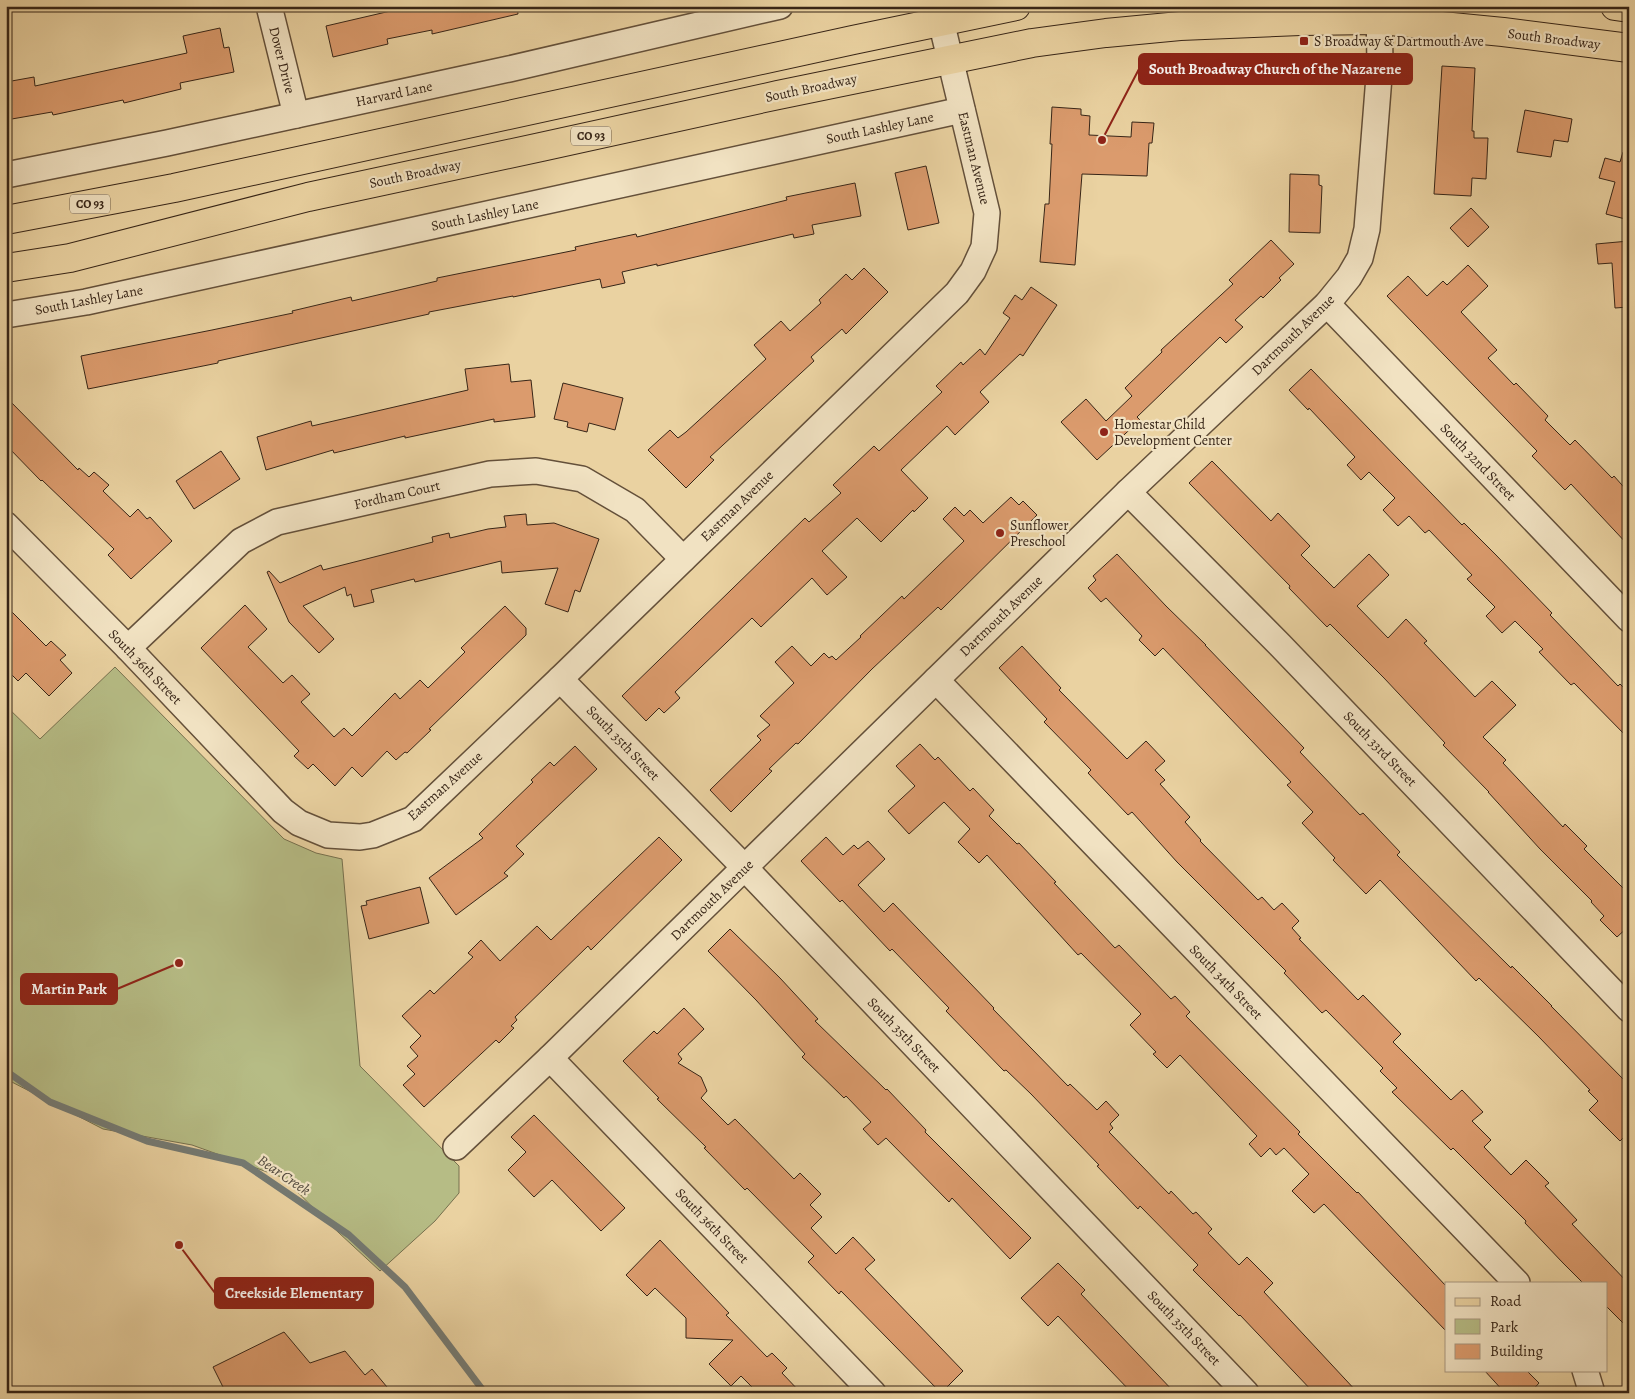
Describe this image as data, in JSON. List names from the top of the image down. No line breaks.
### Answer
{"streets":{"main road":["South Broadway","CO 93"],"street":["Dover Drive","Harvard Lane","South Lashley Lane","Eastman Avenue","Dartmouth Avenue","South 32nd Street","Fordham Court","South 36th Street","South 35th Street","South 33rd Street","South 34th Street"]},"crossings":[["South Broadway","Eastman Avenue"],["South Broadway","Dartmouth Avenue"],["Dover Drive","Harvard Lane"],["South Lashley Lane","Eastman Avenue"],["CO 93","Eastman Avenue"],["Eastman Avenue","Fordham Court"],["Eastman Avenue","South 36th Street"],["Eastman Avenue","South 35th Street"],["Dartmouth Avenue","South 32nd Street"],["Dartmouth Avenue","South 36th Street"],["Dartmouth Avenue","South 35th Street"],["Dartmouth Avenue","South 33rd Street"],["Dartmouth Avenue","South 34th Street"],["Fordham Court","South 36th Street"]],"water":["Bear Creek"],"places":{"transit":["S Broadway & Dartmouth Ave"],"other":["South Broadway Church of the Nazarene","Homestar Child Development Center","Sunflower Preschool","Martin Park","Creekside Elementary"]},"legend":["Road","Park","Building"]}
